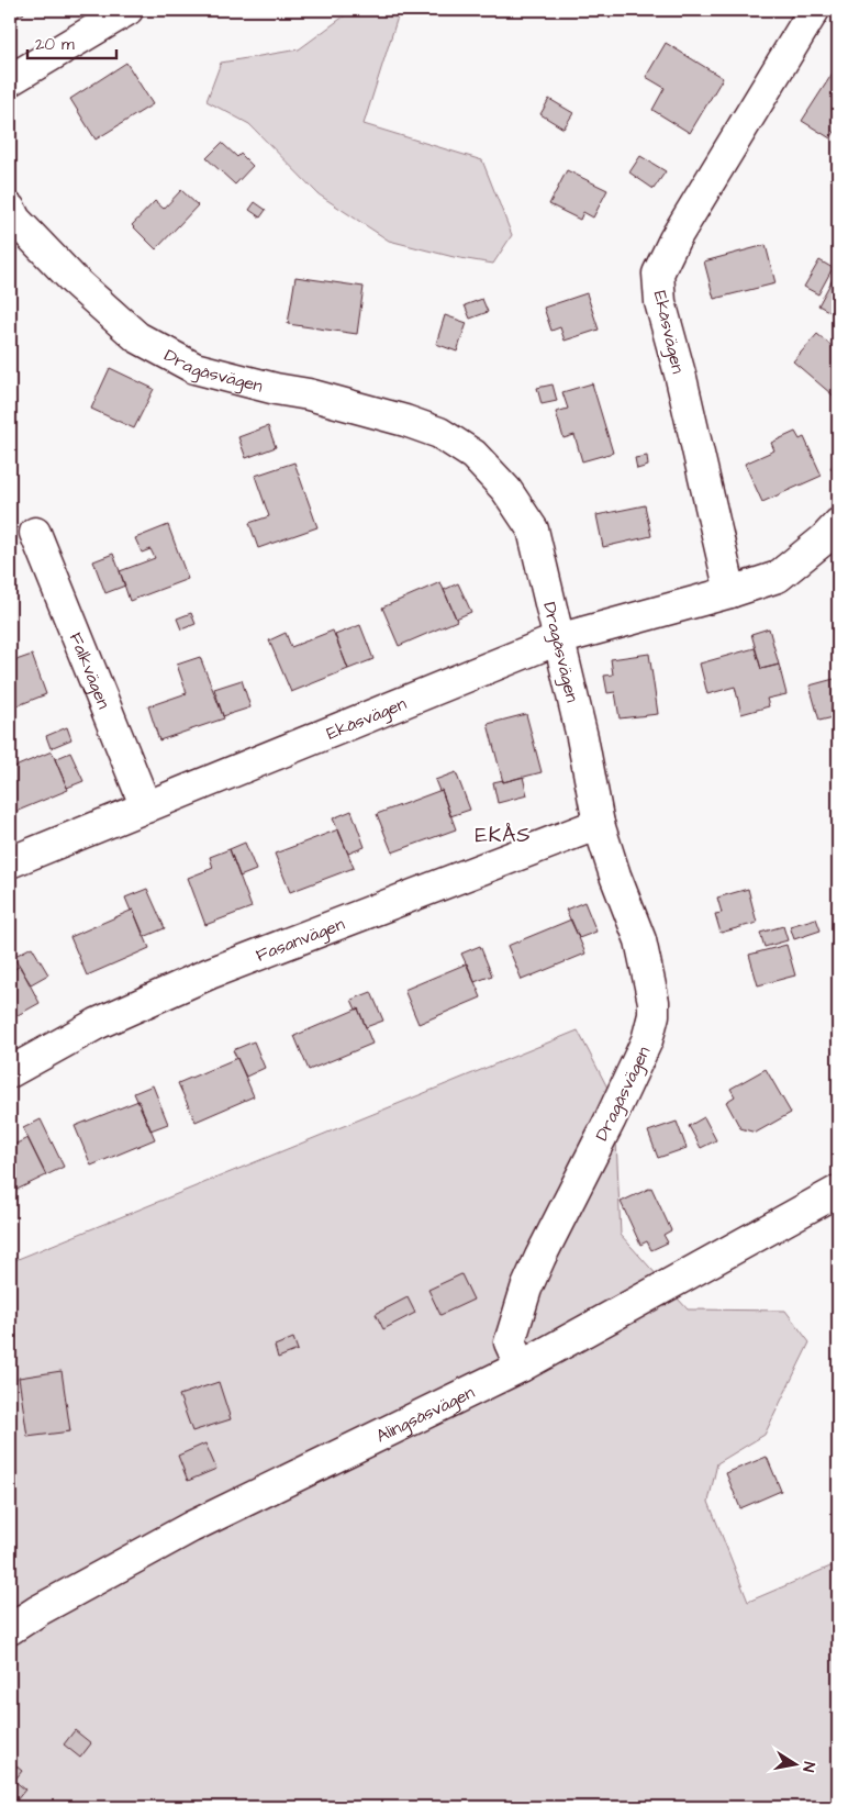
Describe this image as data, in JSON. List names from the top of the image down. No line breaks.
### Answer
{"streets":{"street":["Ekåsvägen","Dragåsvägen","Falkvägen","Fasanvägen","Alingsåsvägen"]},"crossings":[["Ekåsvägen","Dragåsvägen"],["Ekåsvägen","Falkvägen"],["Dragåsvägen","Fasanvägen"],["Dragåsvägen","Alingsåsvägen"]],"districts":["EKÅS"],"scale_bar":"20 m","north":"right"}
